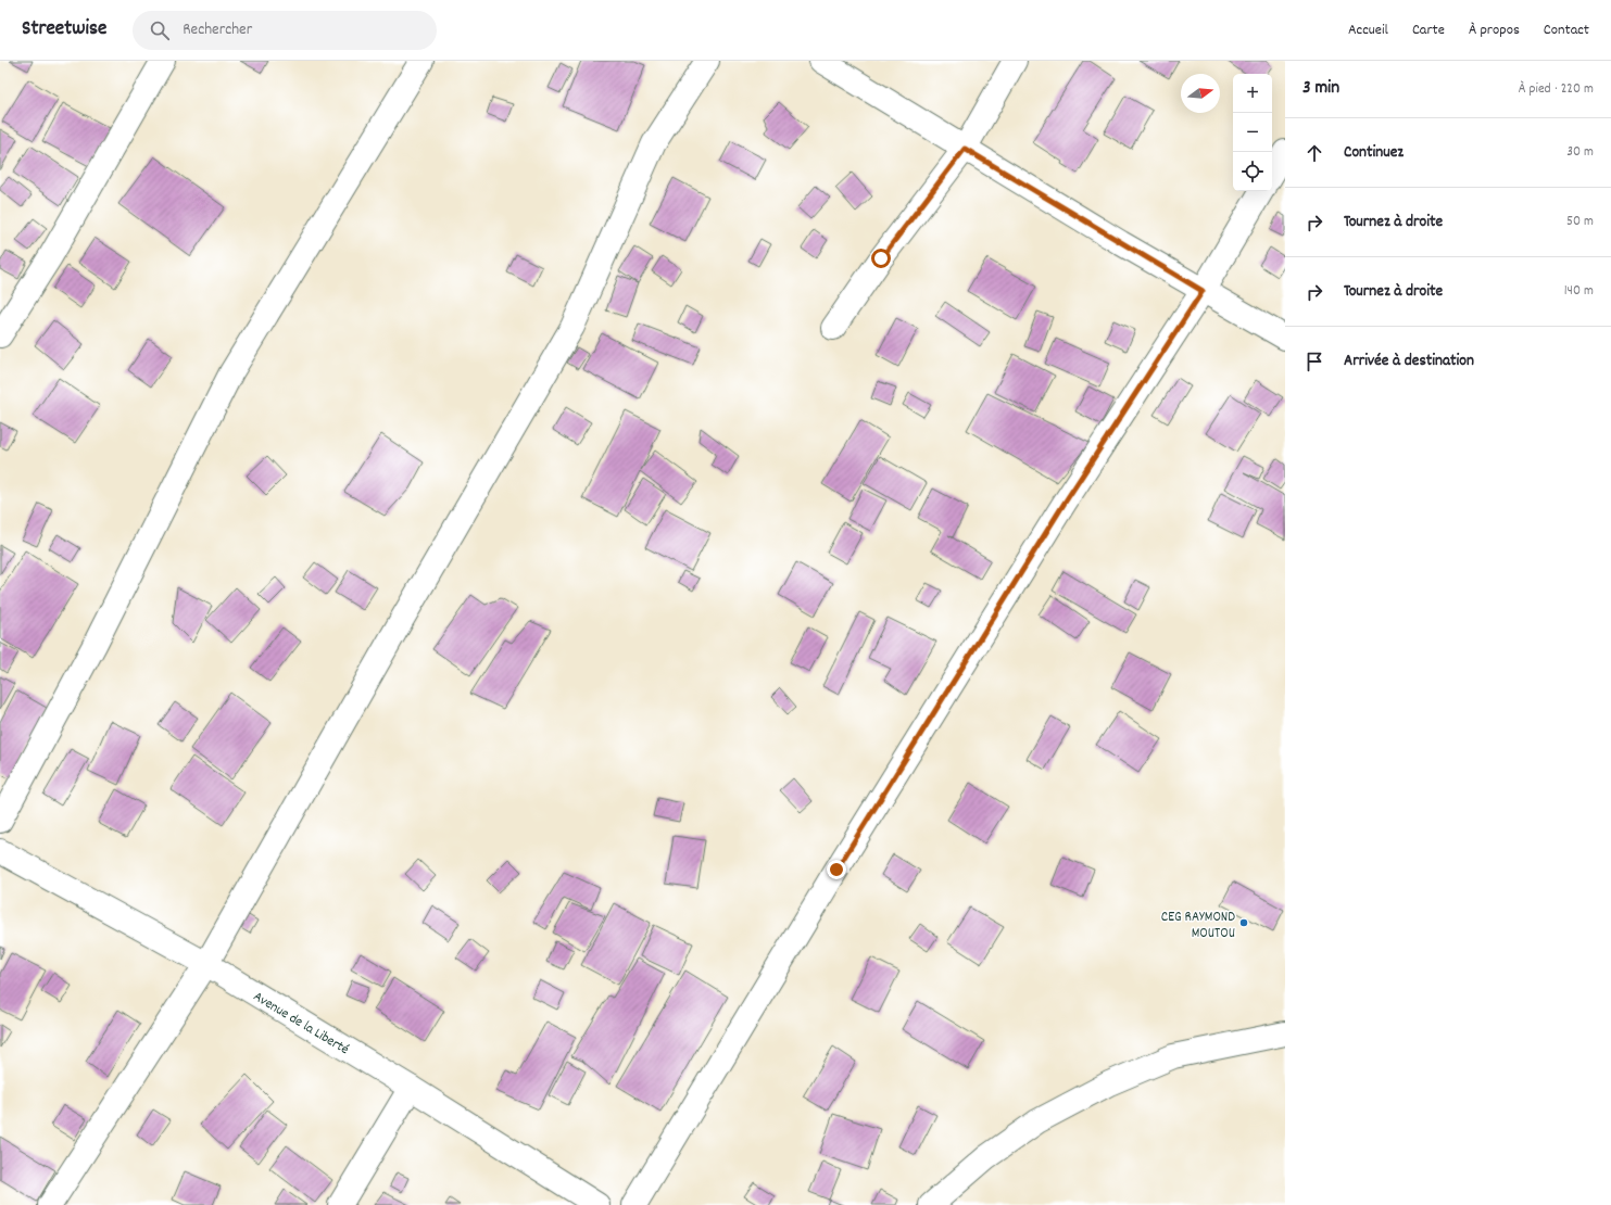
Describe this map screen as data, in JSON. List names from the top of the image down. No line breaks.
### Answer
{"streets":{"street":["Avenue de la Liberté"]},"places":["CEG RAYMOND MOUTOU"],"north":"right","page":{"header":"Streetwise","search":"Rechercher","nav":["Accueil","Carte","À propos","Contact"],"heading":["3 min","À pied · 220 m"],"map_buttons":["+","−"],"list":[["Continuez","30 m"],["Tournez à droite","50 m"],["Tournez à droite","140 m"],"Arrivée à destination"]}}
